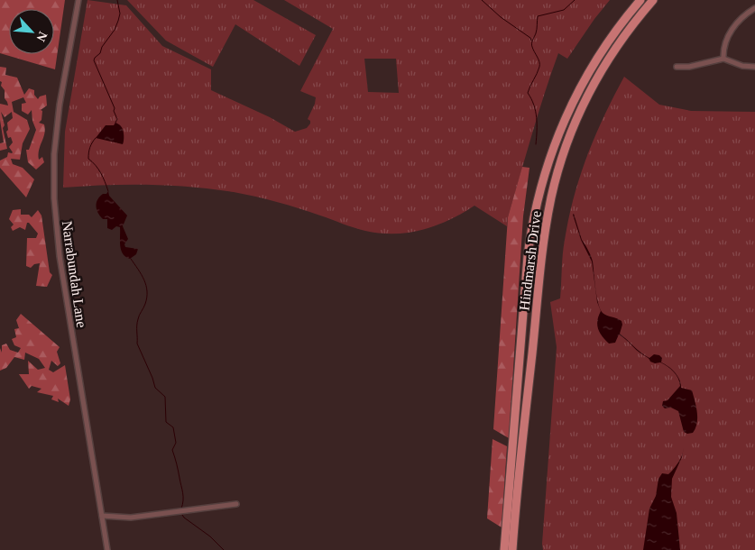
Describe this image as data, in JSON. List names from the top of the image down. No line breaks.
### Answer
{"streets":{"main road":["Hindmarsh Drive"],"street":["Narrabundah Lane"]},"north":"bottom right"}
